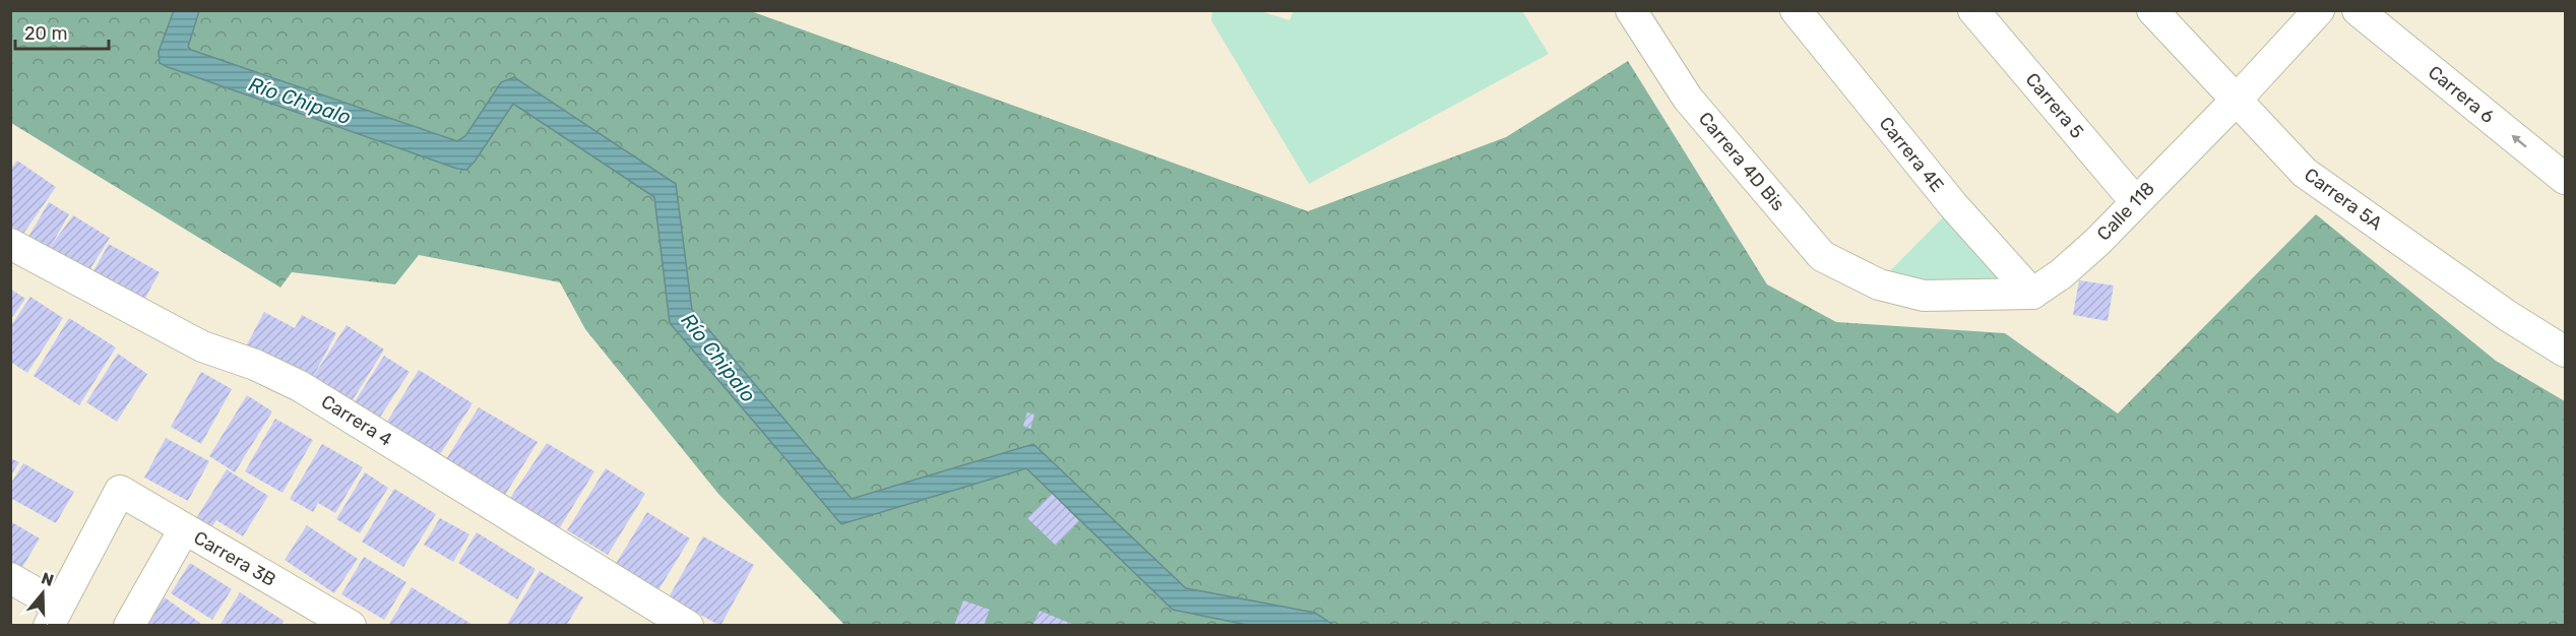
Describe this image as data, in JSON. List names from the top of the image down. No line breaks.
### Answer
{"streets":{"street":["Carrera 6","Carrera 5","Carrera 4E","Carrera 4D Bis","Carrera 5A","Calle 118","Carrera 4","Carrera 3B"]},"crossings":[["Carrera 5","Calle 118"],["Carrera 4E","Carrera 4D Bis"],["Carrera 4E","Calle 118"],["Carrera 4D Bis","Calle 118"],["Carrera 5A","Calle 118"]],"one_way":["Carrera 6"],"water":["Río Chipalo"],"scale_bar":"20 m","north":"top"}
